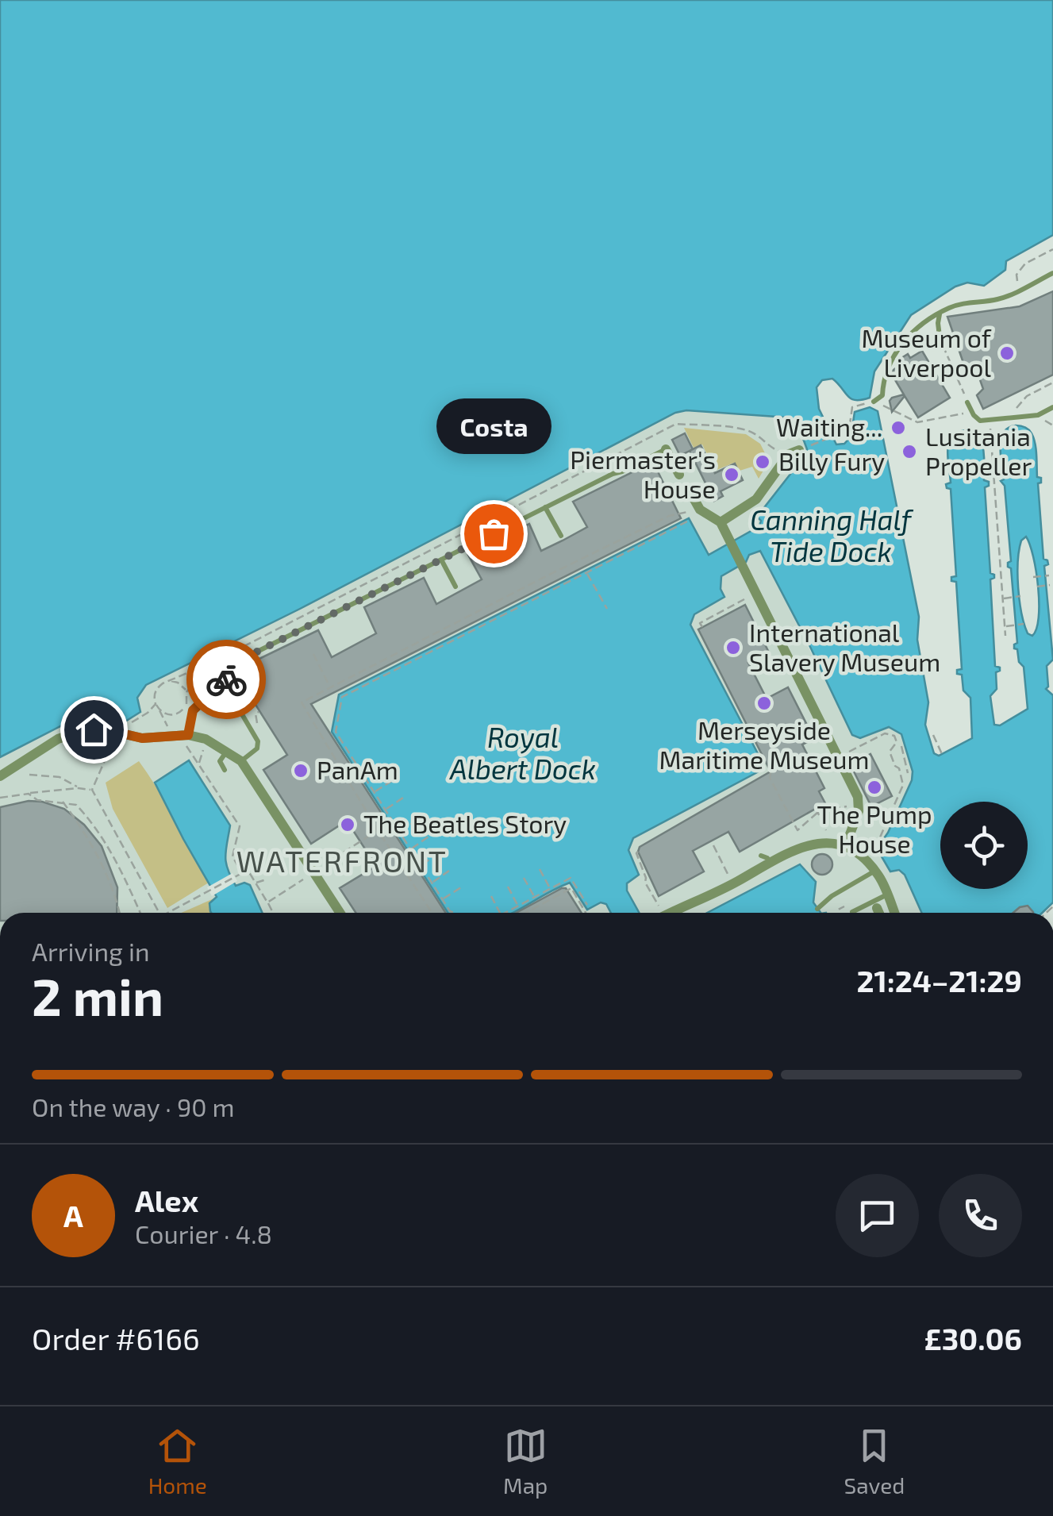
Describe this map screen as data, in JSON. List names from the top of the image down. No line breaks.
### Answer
{"districts":["WATERFRONT"],"water":["Canning Half Tide Dock","Royal Albert Dock"],"places":["Museum of Liverpool","Waiting...","Lusitania Propeller","Billy Fury","Piermaster's House","Costa","International Slavery Museum","Merseyside Maritime Museum","PanAm","The Pump House","The Beatles Story"],"page":{"bubble":"Costa","heading":["2 min","Arriving in","21:24–21:29"],"panel":["Alex","Courier · 4.8","Order #6166","£30.06"],"bar":"On the way · 90 m","round":"A","tabs":["Home","Map","Saved"]}}
